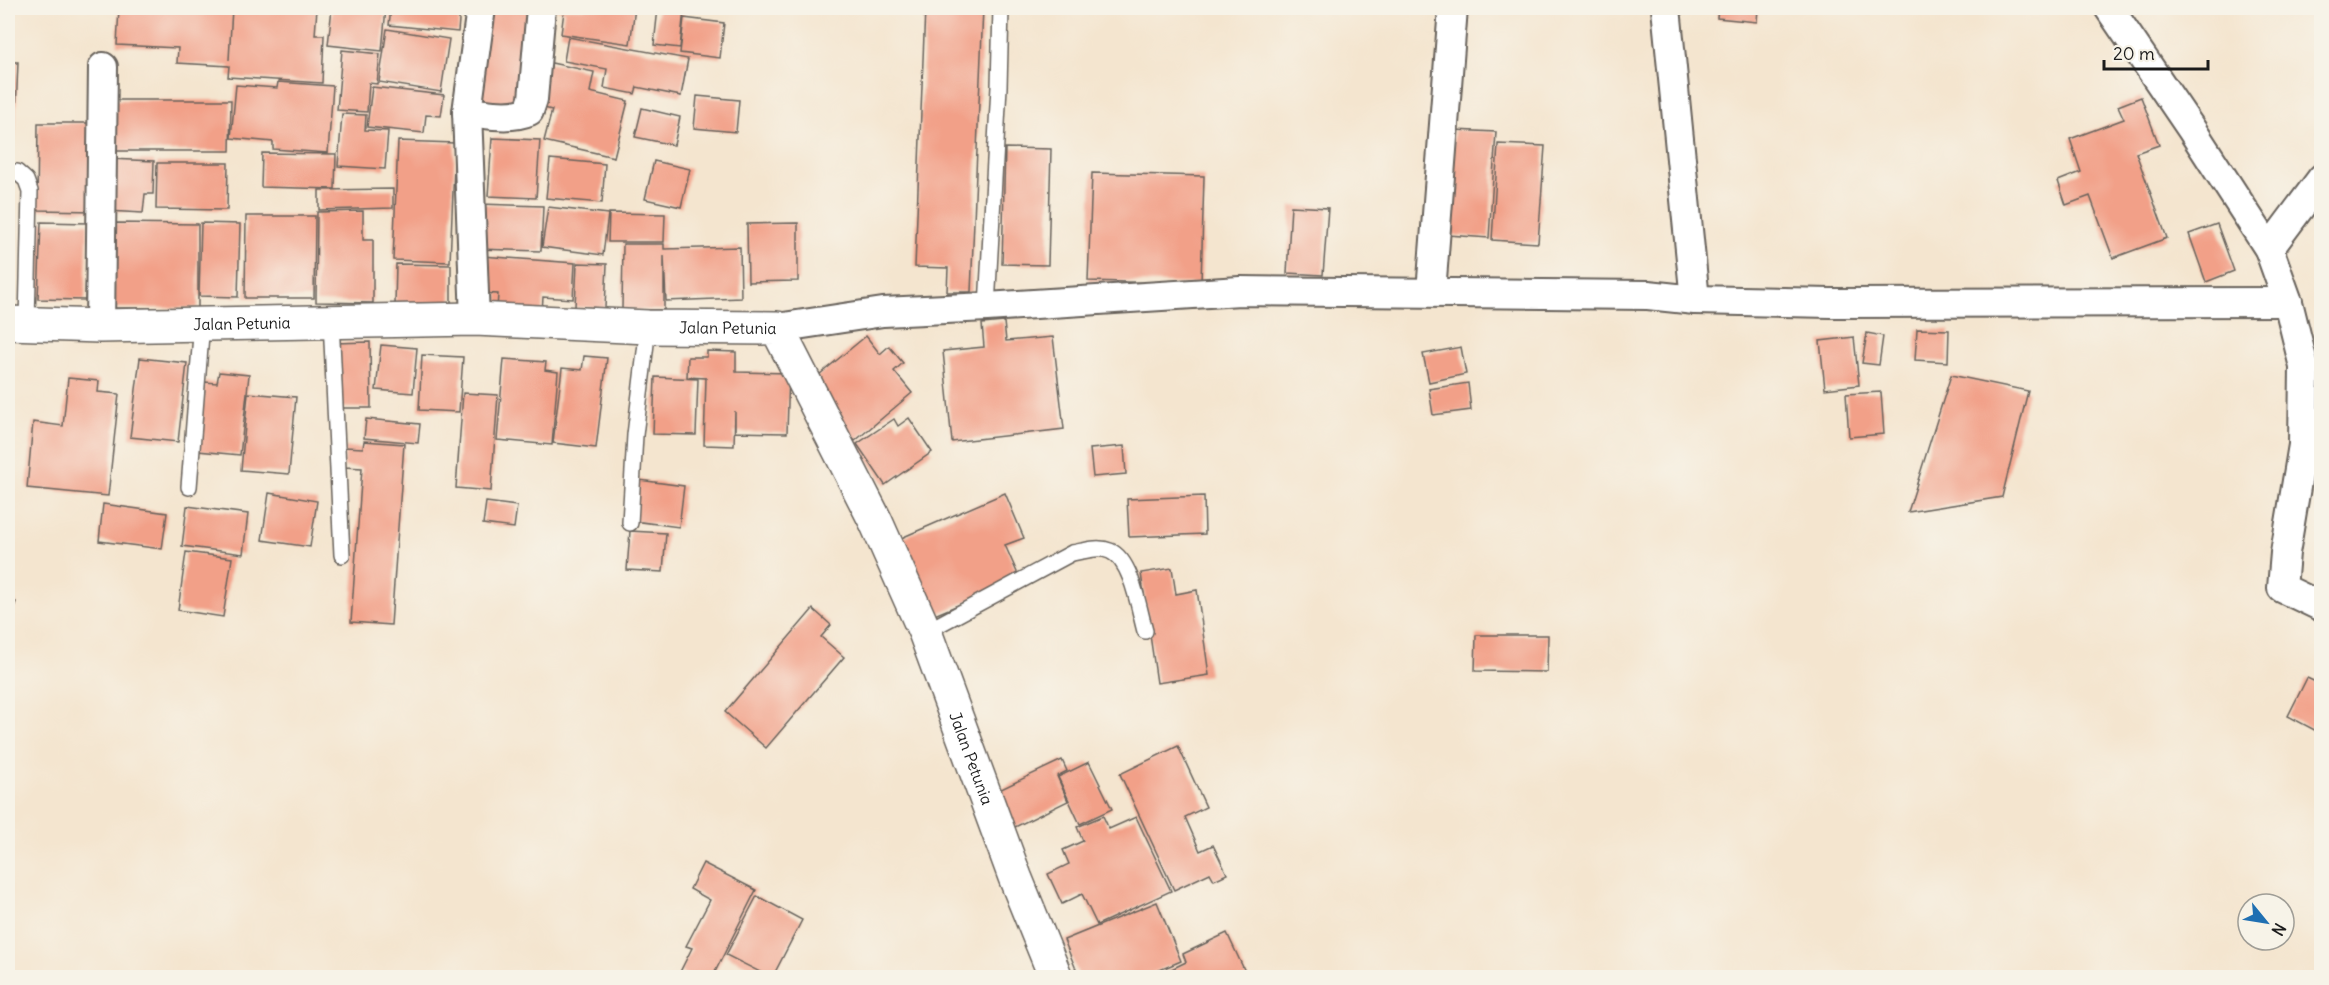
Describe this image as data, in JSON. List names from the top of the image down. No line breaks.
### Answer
{"streets":{"street":["Jalan Petunia"]},"scale_bar":"20 m","north":"bottom right"}
